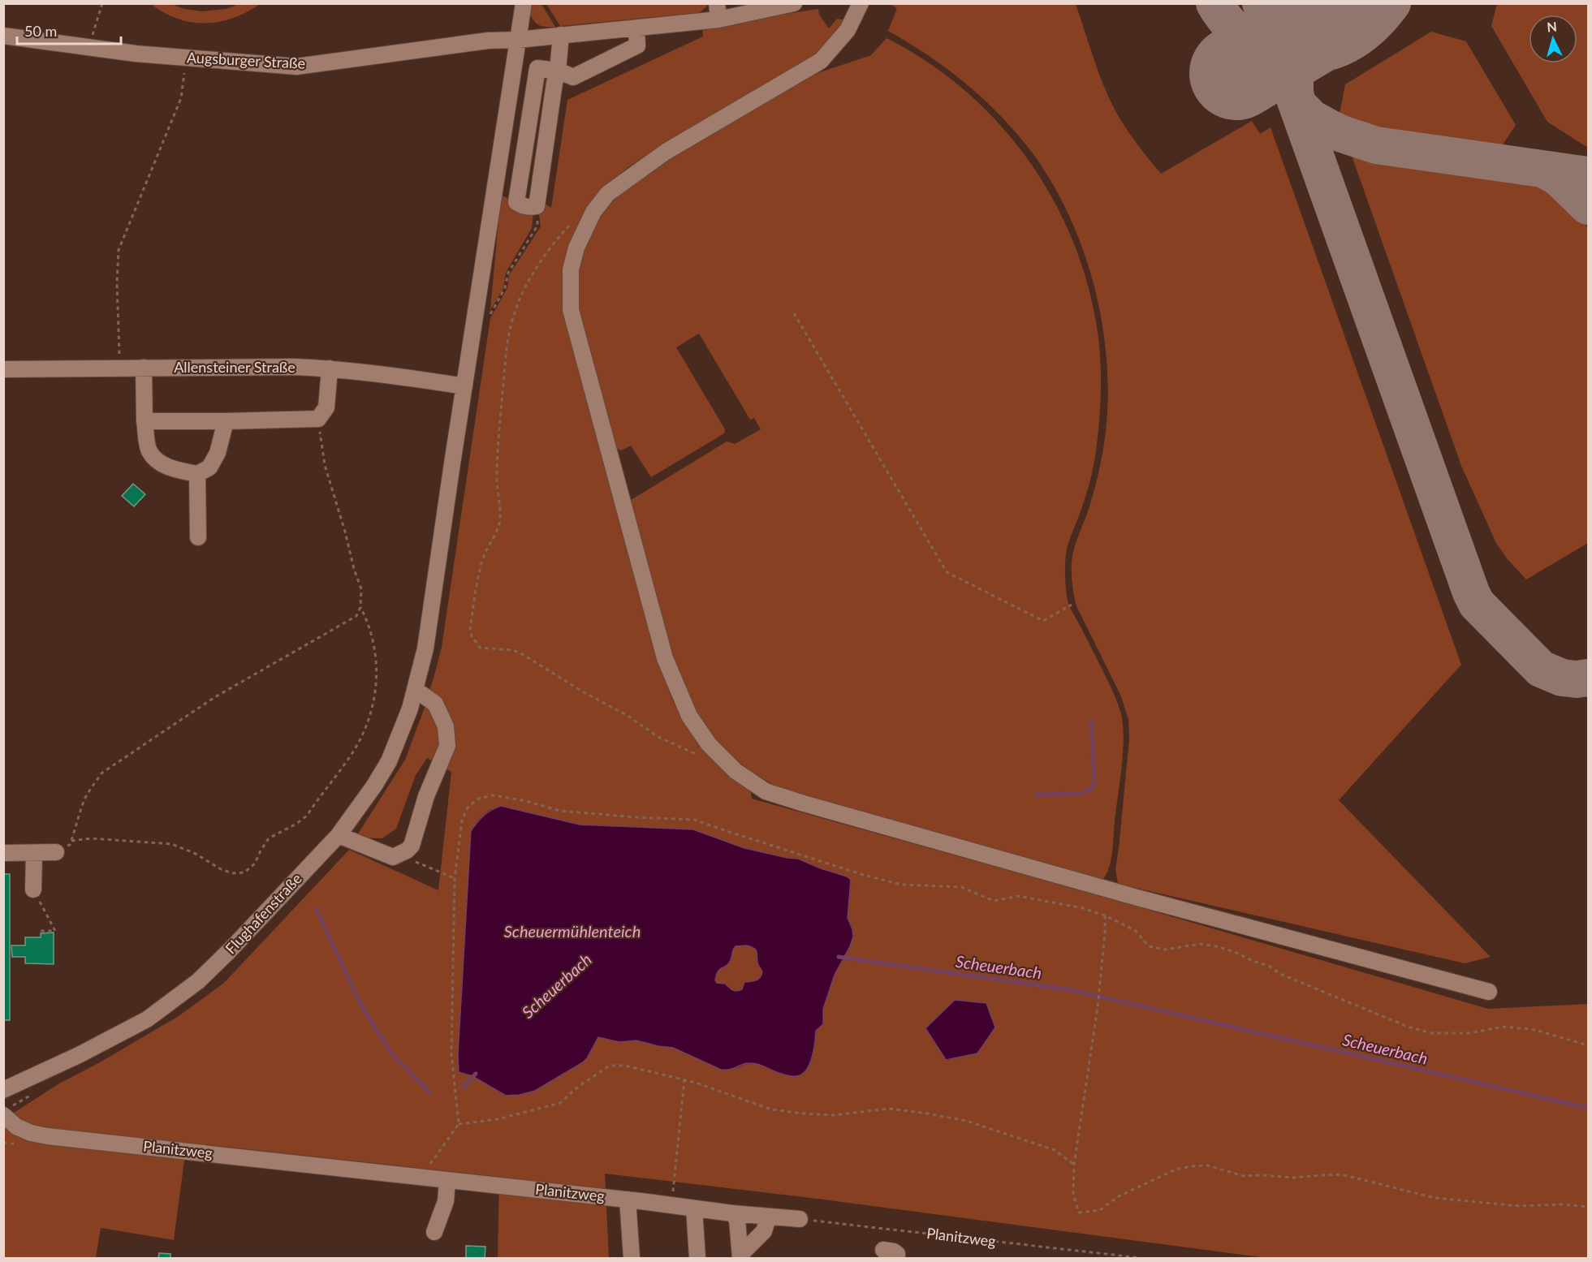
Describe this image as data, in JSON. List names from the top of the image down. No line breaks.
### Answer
{"streets":{"street":["Augsburger Straße","Allensteiner Straße","Flughafenstraße","Planitzweg"]},"crossings":[["Augsburger Straße","Flughafenstraße"],["Allensteiner Straße","Flughafenstraße"]],"water":["Scheuermühlenteich","Scheuerbach"],"scale_bar":"50 m","north":"top"}
